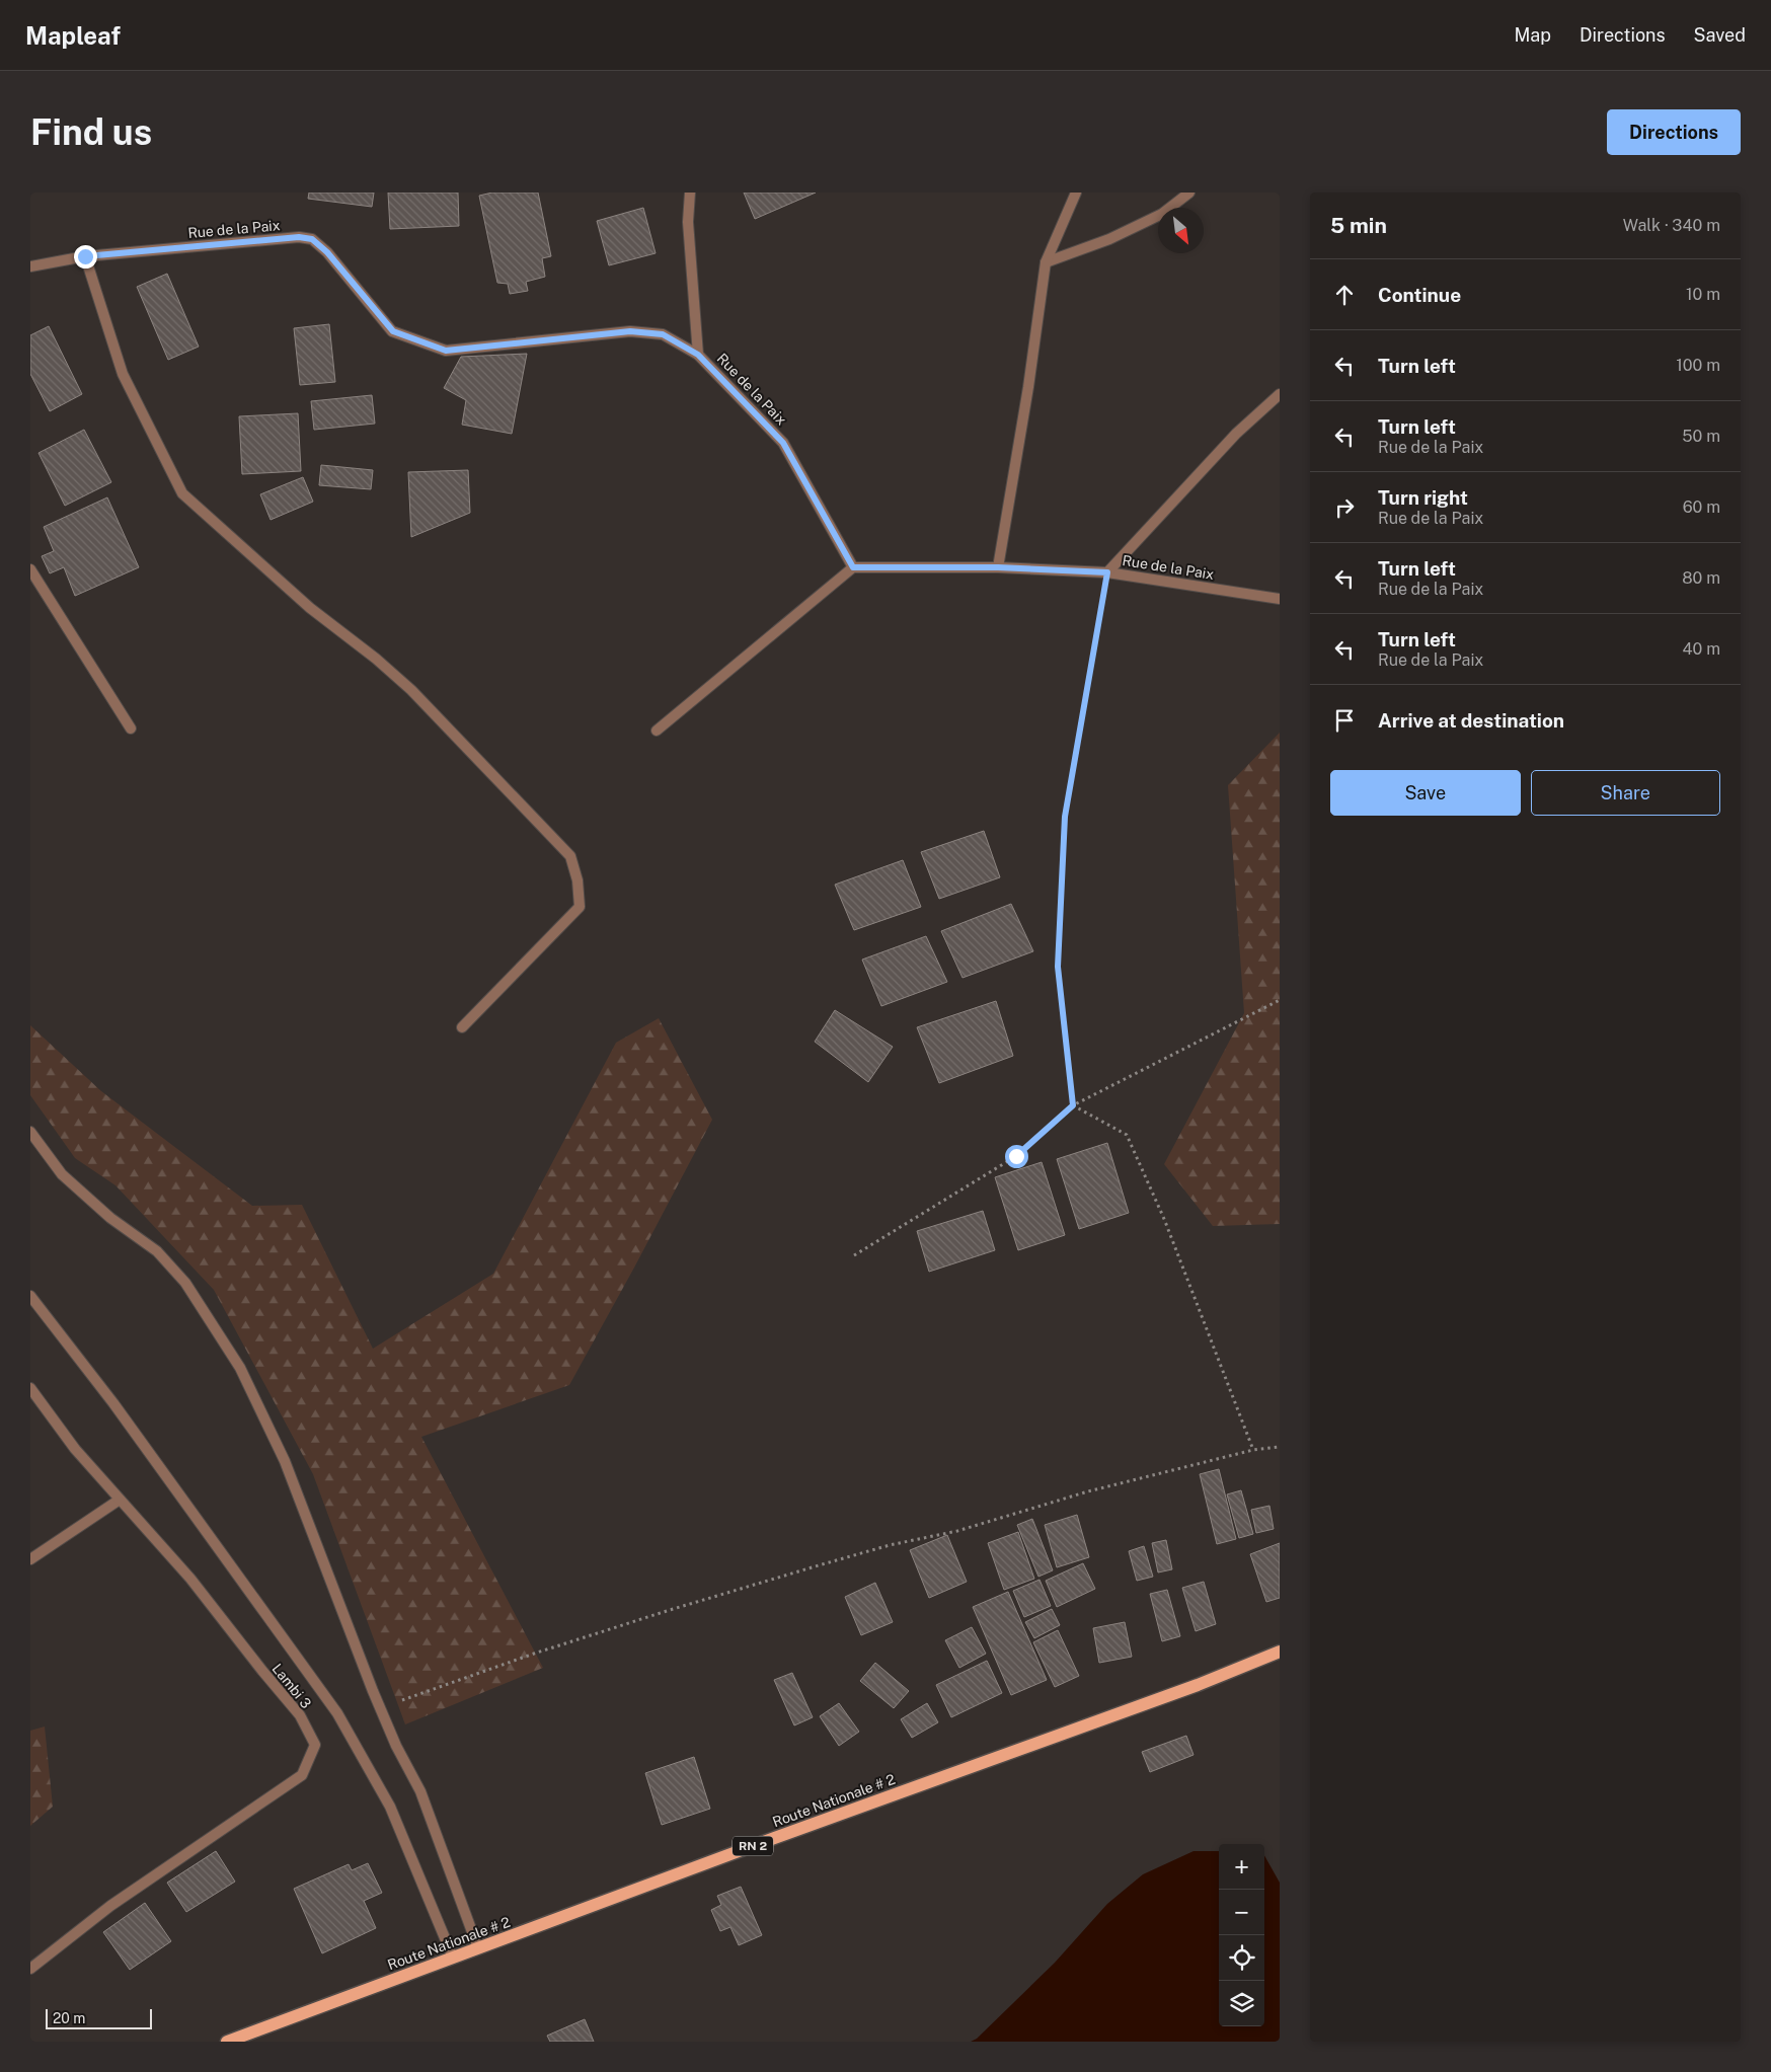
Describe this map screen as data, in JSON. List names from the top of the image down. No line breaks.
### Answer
{"streets":{"main road":["Route Nationale # 2","RN 2"],"street":["Rue de la Paix","Lambi 3"]},"scale_bar":"20 m","north":"bottom right","page":{"header":"Mapleaf","nav":["Map","Directions","Saved"],"buttons":["Directions",["Save","Share"]],"title":"Find us","heading":["5 min","Walk · 340 m"],"list":[["Continue","10 m"],["Turn left","100 m"],["Turn left","Rue de la Paix","50 m"],["Turn right","Rue de la Paix","60 m"],["Turn left","Rue de la Paix","80 m"],["Turn left","Rue de la Paix","40 m"],"Arrive at destination"],"map_buttons":["+","−"],"scale":"20 m"}}
